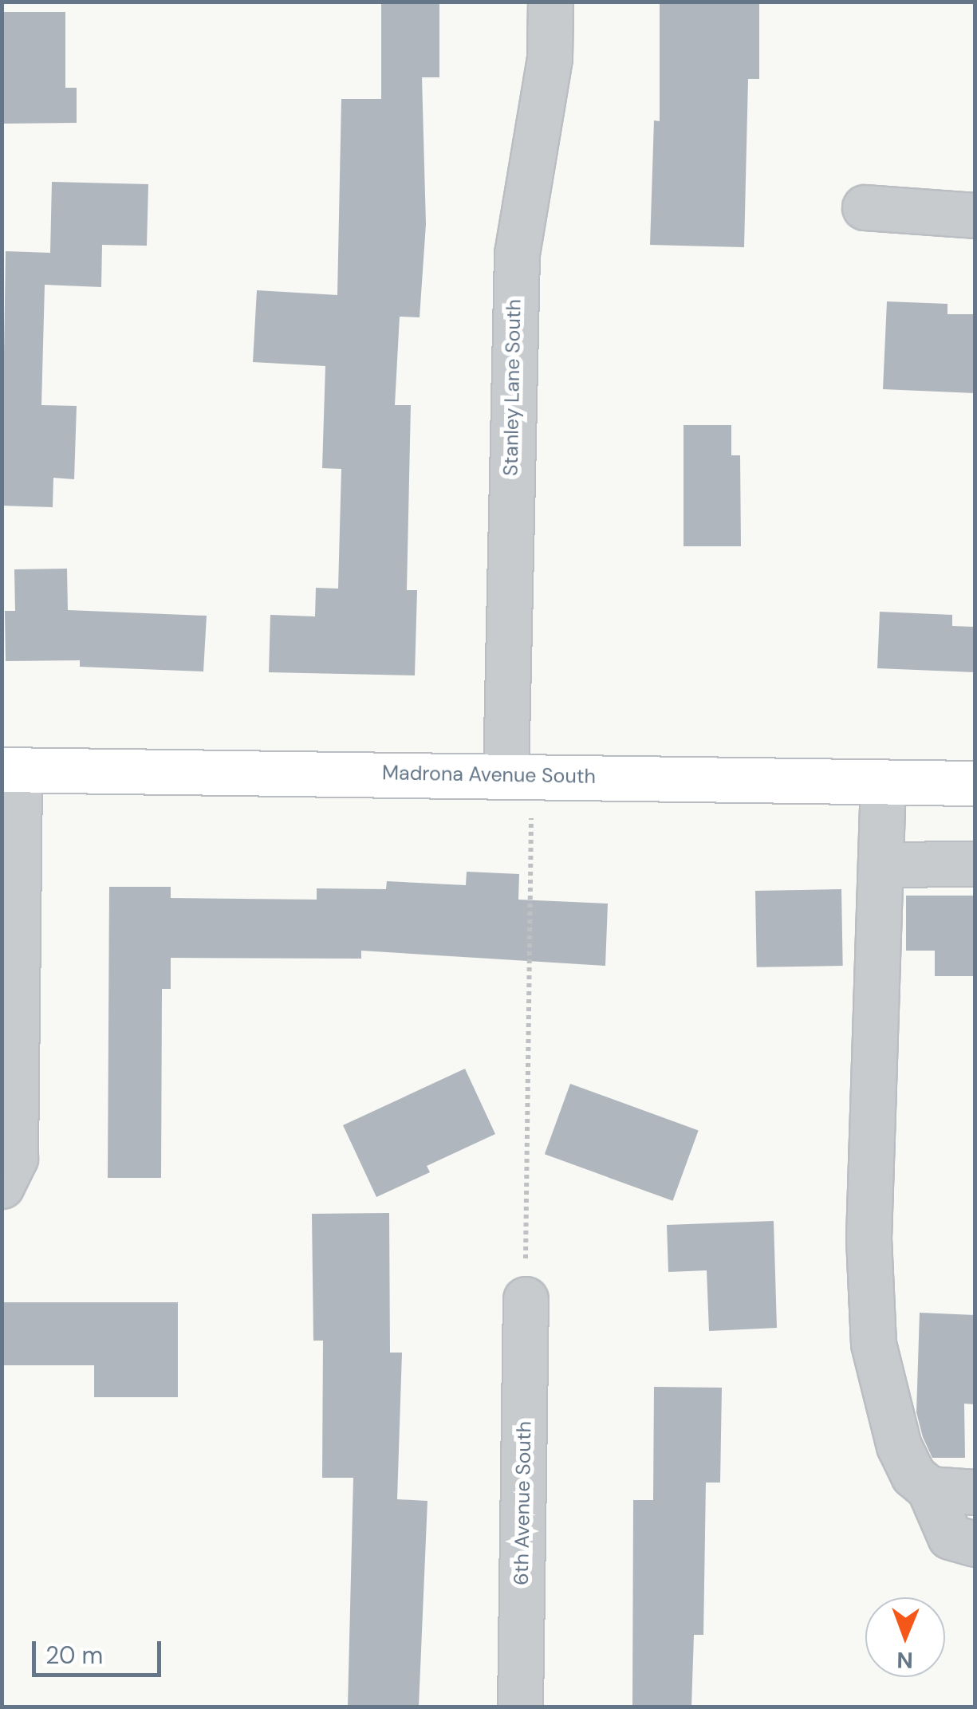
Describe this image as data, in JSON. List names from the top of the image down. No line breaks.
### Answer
{"streets":{"main road":["Madrona Avenue South"],"street":["Stanley Lane South","6th Avenue South"]},"crossings":[["Stanley Lane South","Madrona Avenue South"]],"scale_bar":"20 m","north":"bottom"}
